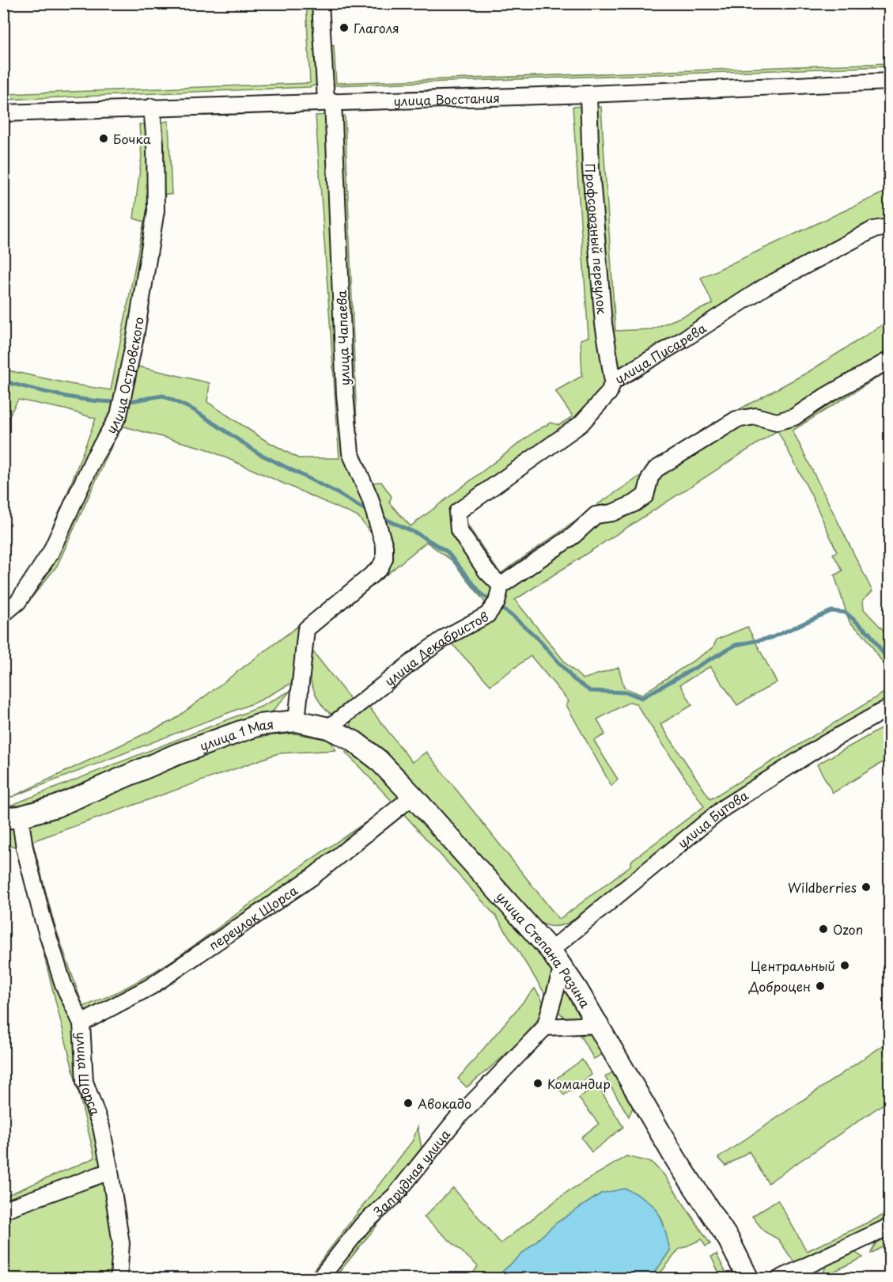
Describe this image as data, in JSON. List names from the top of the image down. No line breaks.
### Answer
{"streets":{"main road":["улица 1 Мая","улица Степана Разина"],"street":["улица Восстания","Профсоюзный переулок","улица Чапаева","улица Писарева","улица Островского","улица Декабристов","улица Бутова","переулок Щорса","улица Щорса","Запрудная улица"]},"crossings":[["улица Восстания","Профсоюзный переулок"],["улица Восстания","улица Чапаева"],["улица Восстания","улица Островского"],["Профсоюзный переулок","улица Писарева"],["улица Чапаева","улица 1 Мая"],["улица Чапаева","улица Степана Разина"],["улица Писарева","улица Декабристов"],["улица Декабристов","улица Степана Разина"],["улица 1 Мая","улица Степана Разина"],["улица 1 Мая","улица Щорса"],["улица Бутова","улица Степана Разина"],["переулок Щорса","улица Степана Разина"],["переулок Щорса","улица Щорса"],["улица Степана Разина","Запрудная улица"]],"places":["Глаголя","Бочка","Wildberries","Ozon","Центральный","Доброцен","Командир","Авокадо"]}
